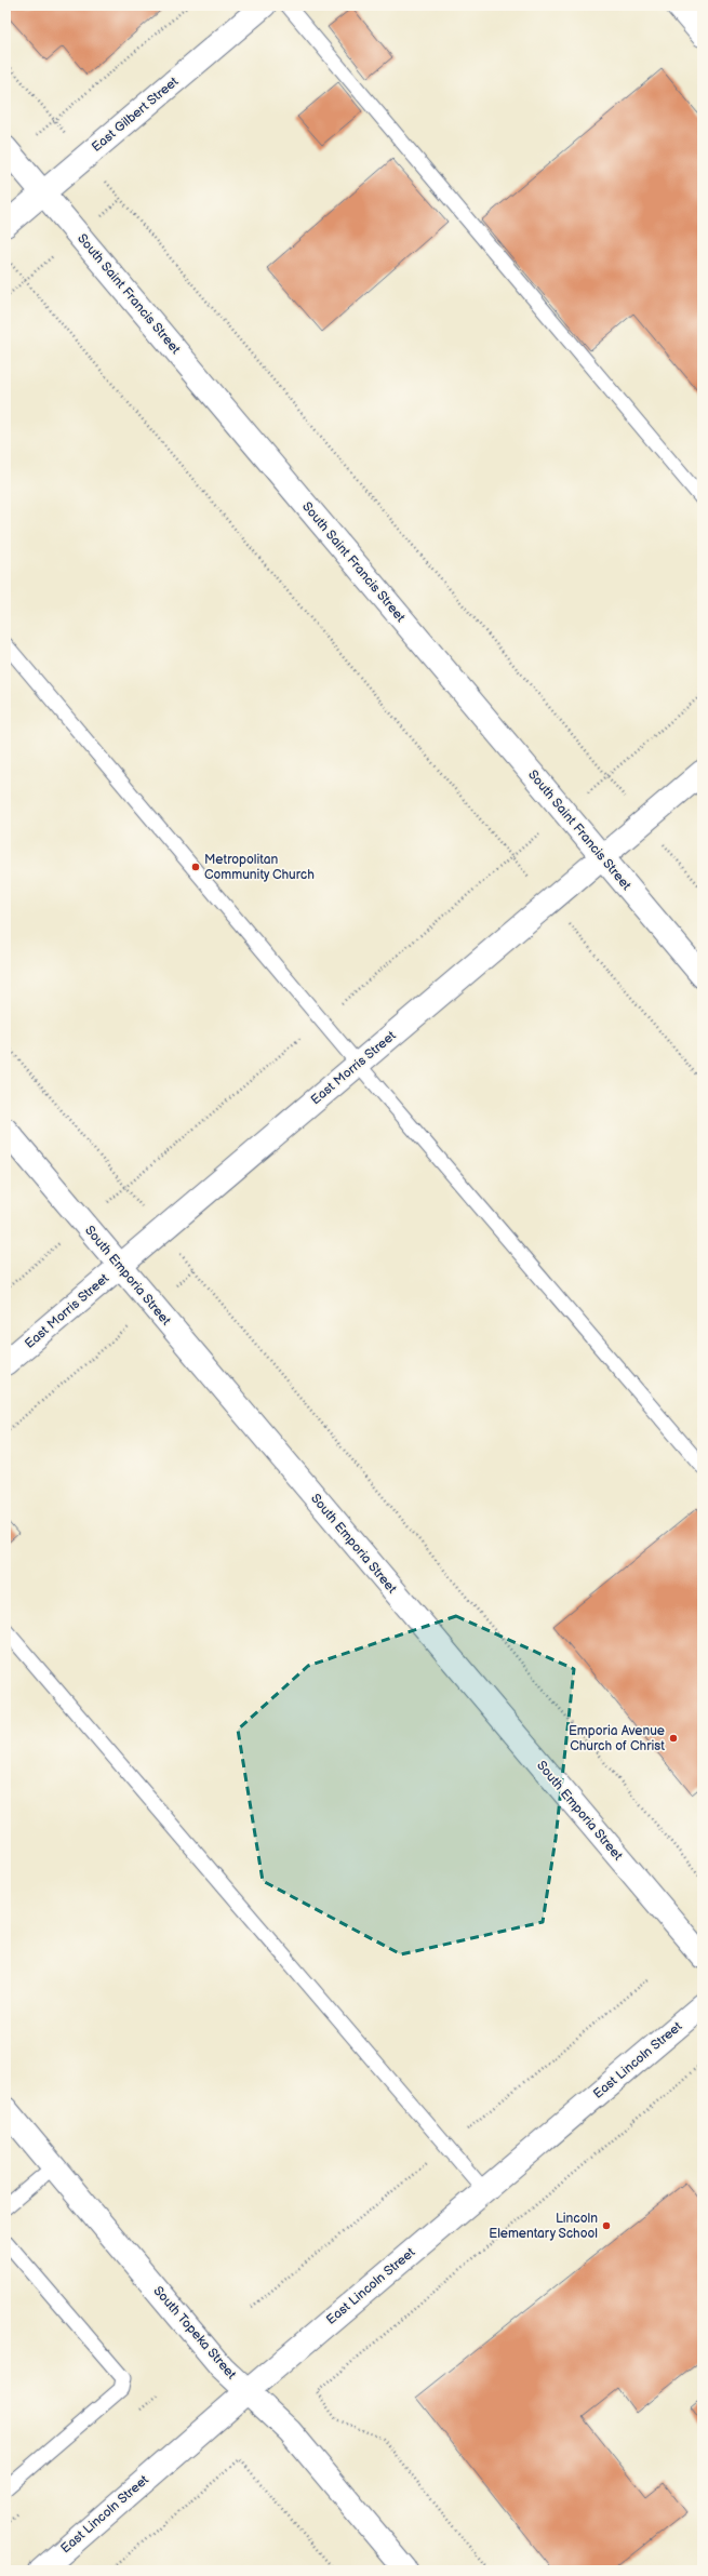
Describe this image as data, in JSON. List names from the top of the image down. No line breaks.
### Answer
{"streets":{"street":["East Gilbert Street","South Saint Francis Street","East Morris Street","South Emporia Street","East Lincoln Street","South Topeka Street"]},"crossings":[["East Gilbert Street","South Saint Francis Street"],["South Saint Francis Street","East Morris Street"],["East Morris Street","South Emporia Street"],["East Lincoln Street","South Topeka Street"]],"places":["Metropolitan Community Church","Emporia Avenue Church of Christ","Lincoln Elementary School"]}
